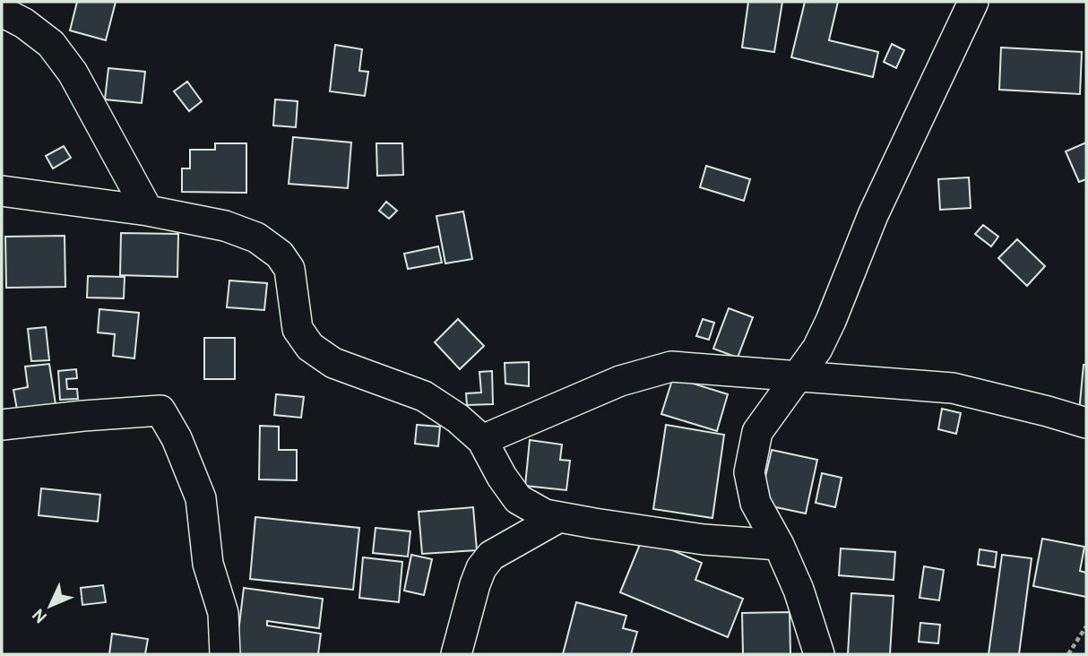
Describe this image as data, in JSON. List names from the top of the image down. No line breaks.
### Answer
{"north":"bottom left"}
